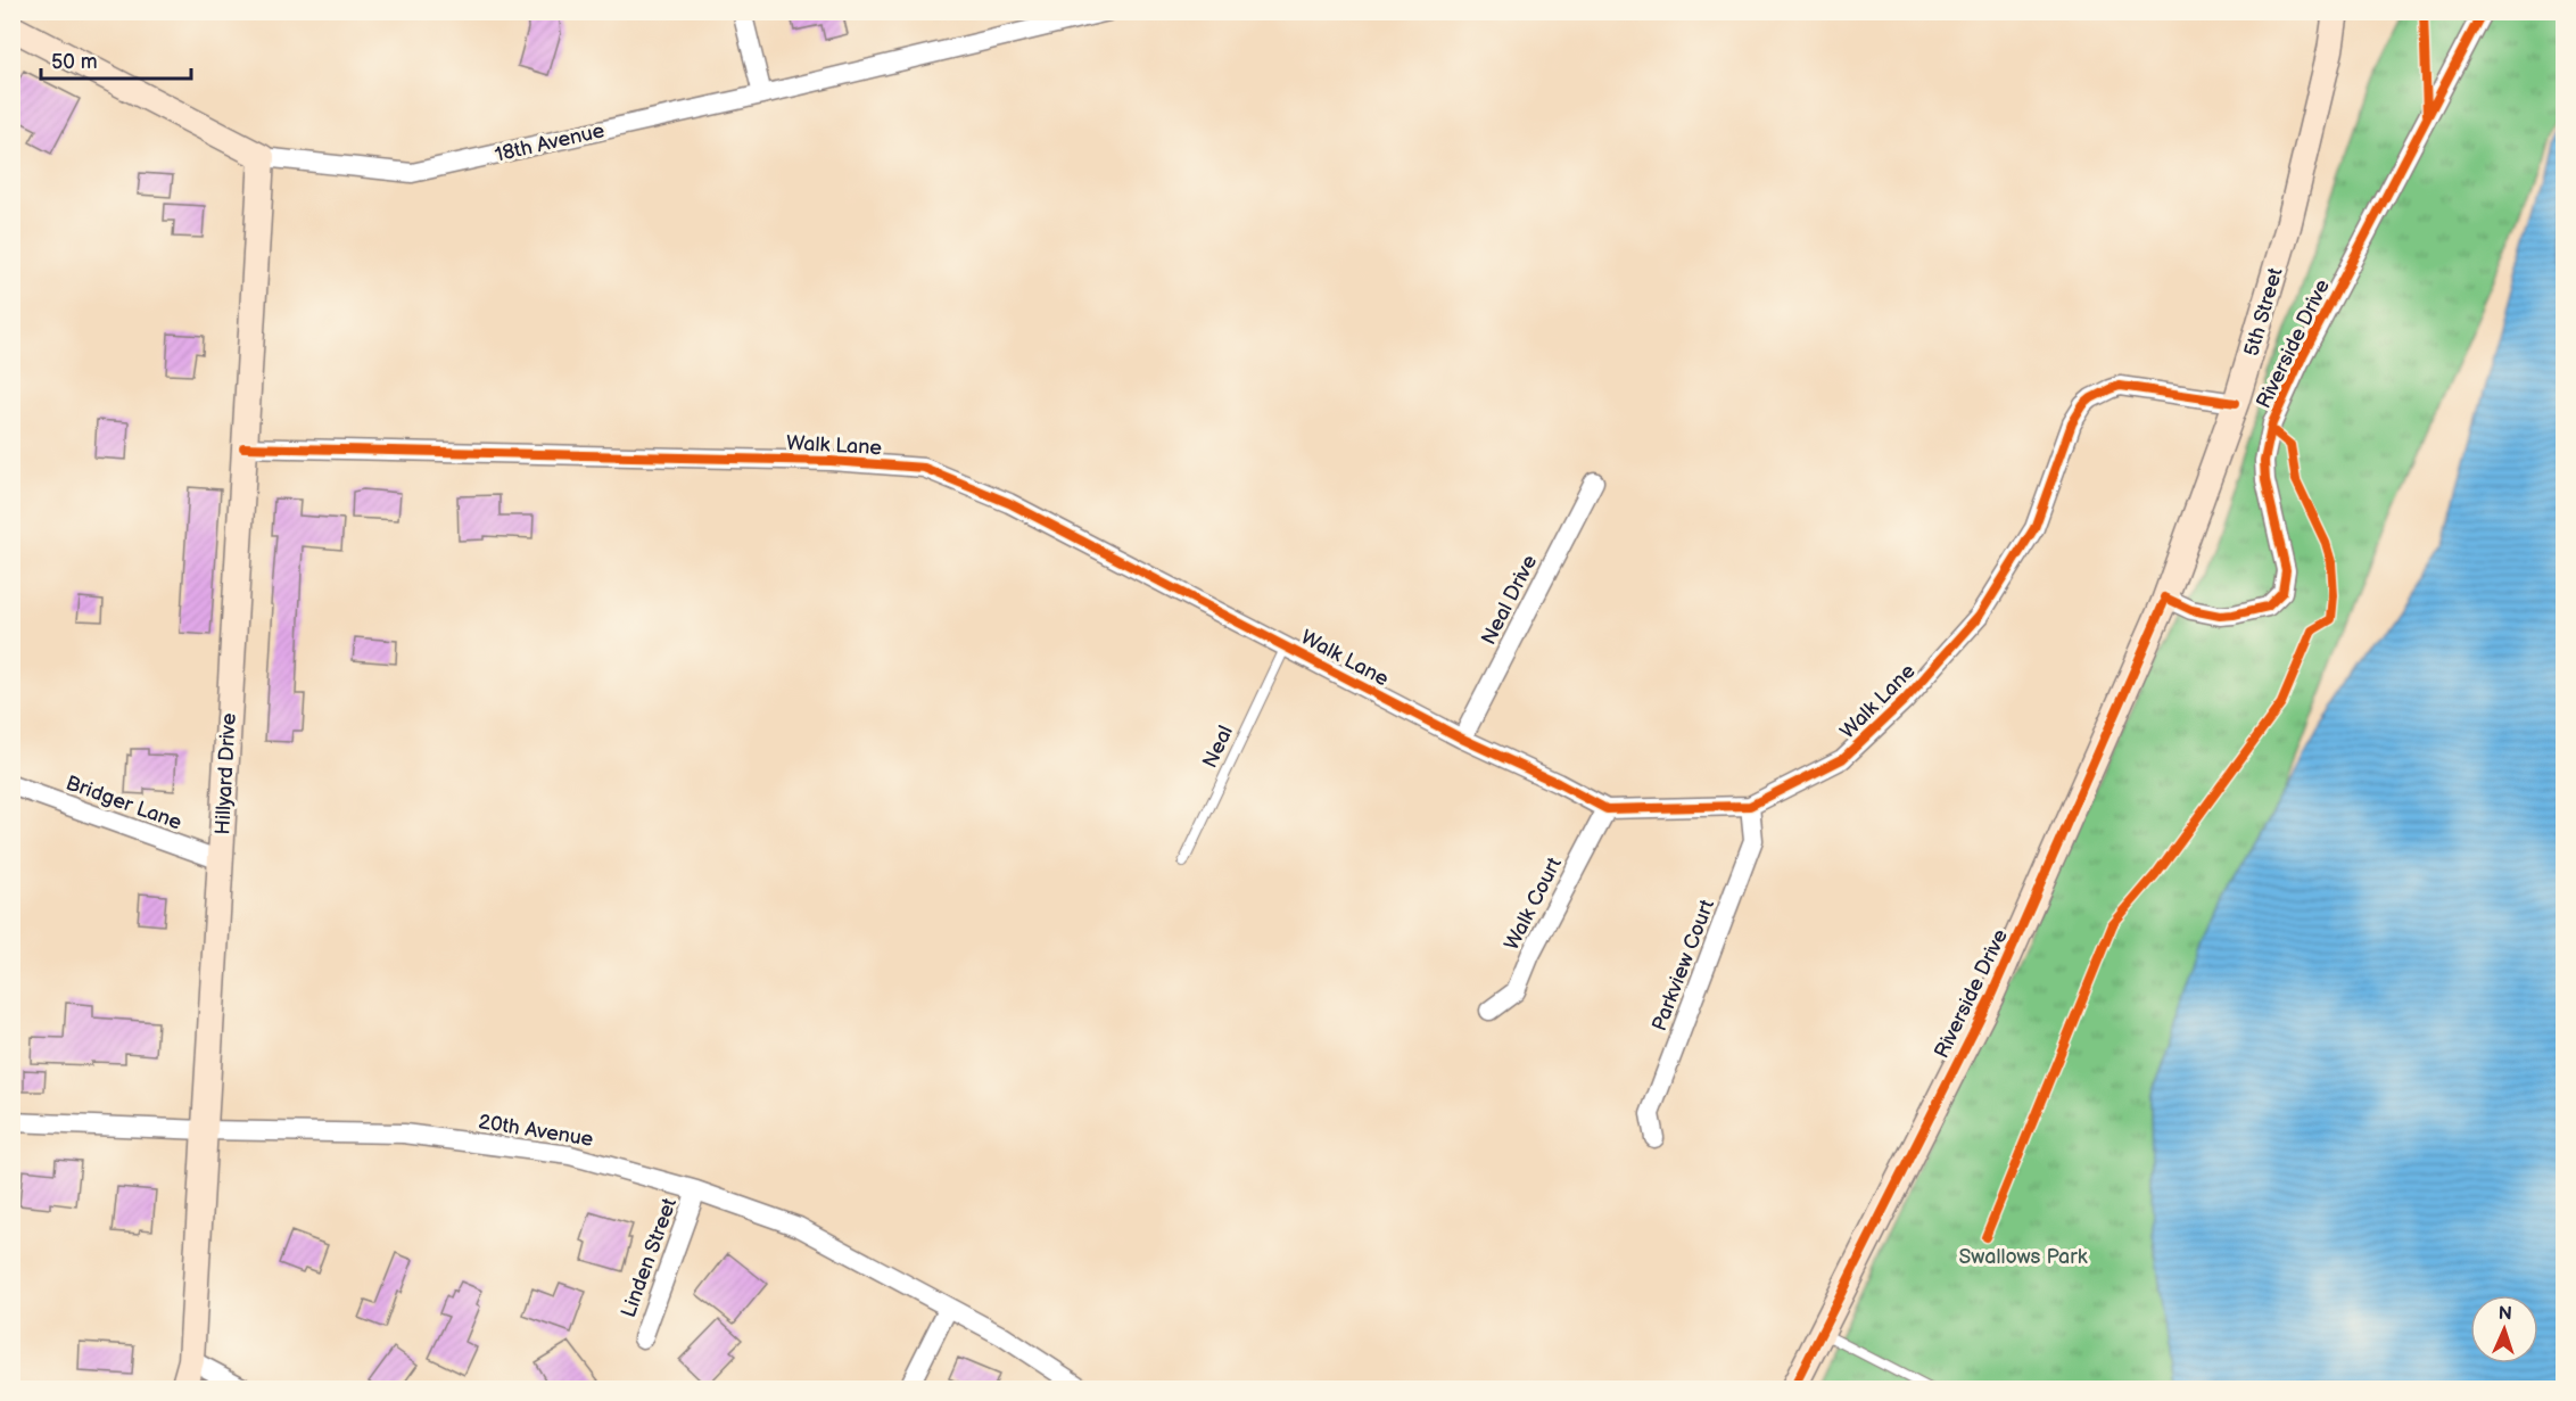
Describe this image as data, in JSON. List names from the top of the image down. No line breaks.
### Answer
{"streets":{"street":["18th Avenue","5th Street","Riverside Drive","Walk Lane","Neal Drive","Hillyard Drive","Bridger Lane","Walk Court","Parkview Court","20th Avenue","Linden Street"],"lane":["Neal"]},"crossings":[["18th Avenue","Hillyard Drive"],["5th Street","Riverside Drive"],["5th Street","Walk Lane"],["Walk Lane","Neal Drive"],["Walk Lane","Neal"],["Walk Lane","Hillyard Drive"],["Walk Lane","Walk Court"],["Walk Lane","Parkview Court"],["Hillyard Drive","Bridger Lane"],["Hillyard Drive","20th Avenue"],["20th Avenue","Linden Street"]],"parks":["Swallows Park"],"scale_bar":"50 m","north":"top"}
